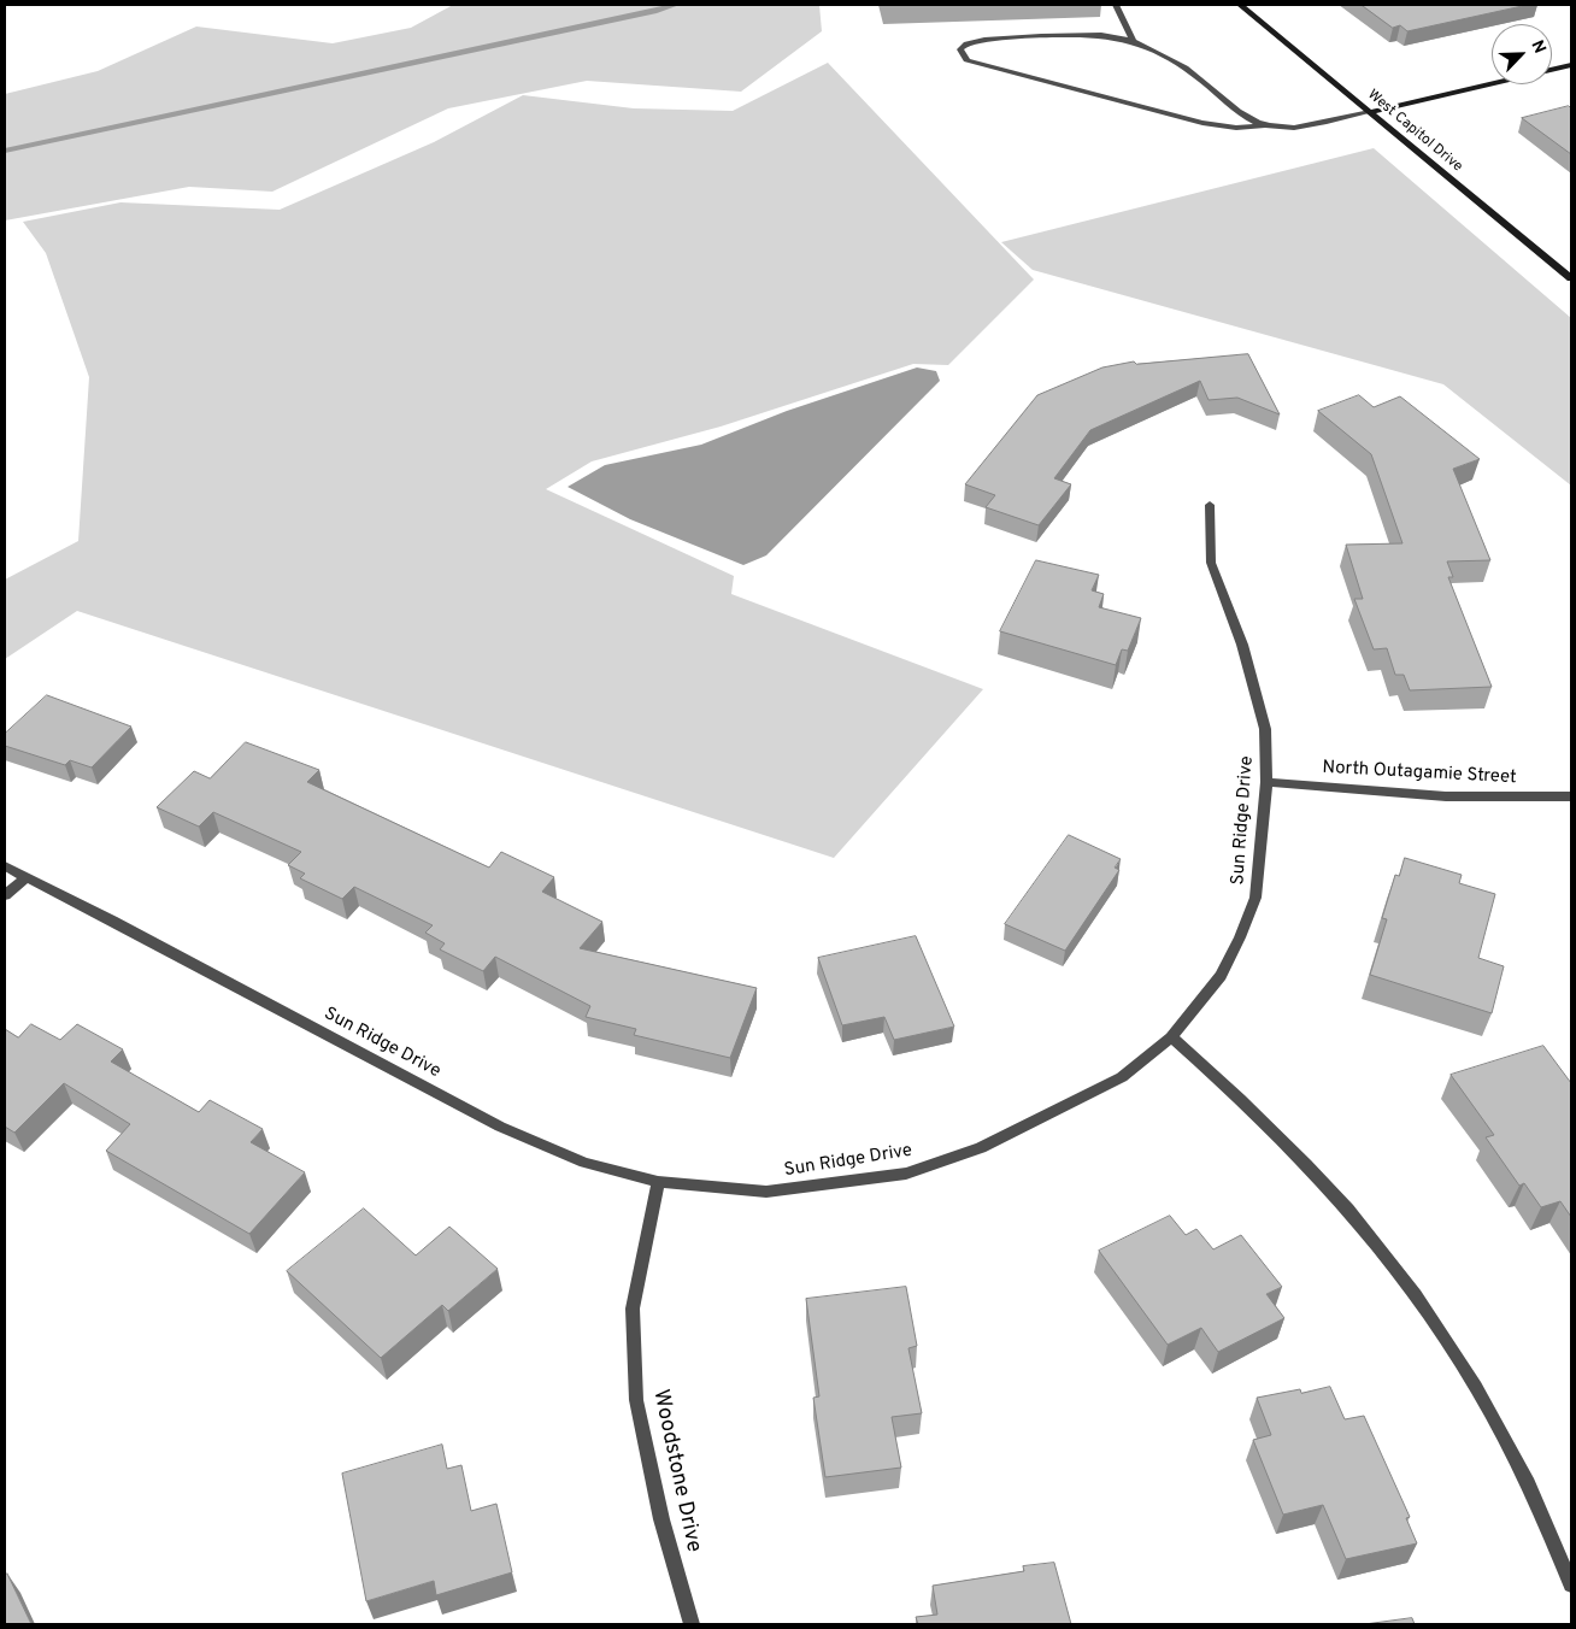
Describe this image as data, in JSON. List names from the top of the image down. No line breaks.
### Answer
{"streets":{"street":["West Capitol Drive","North Outagamie Street","Sun Ridge Drive","Woodstone Drive"]},"crossings":[["North Outagamie Street","Sun Ridge Drive"],["Sun Ridge Drive","Woodstone Drive"]],"north":"top right"}
